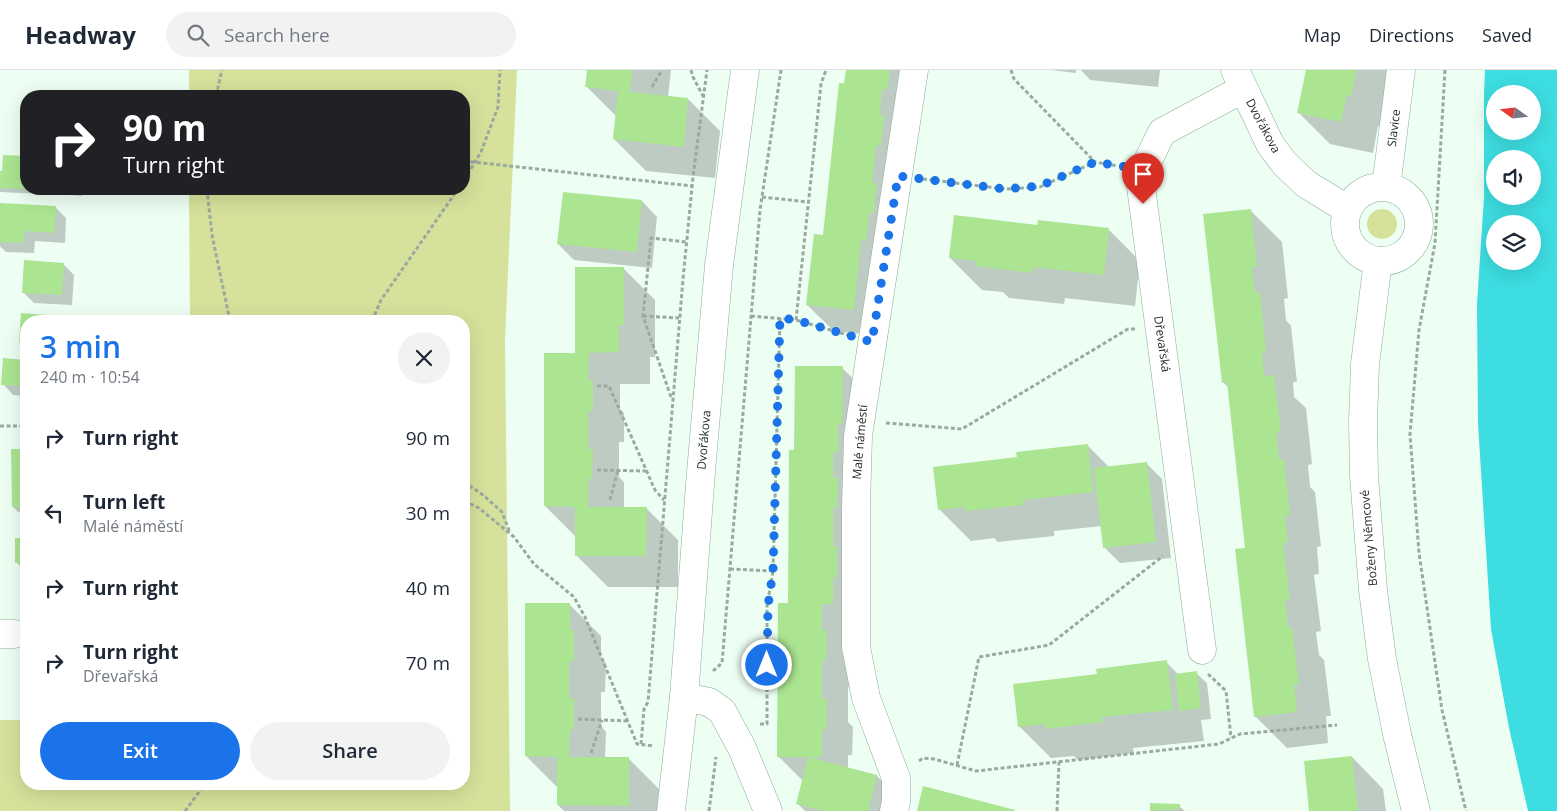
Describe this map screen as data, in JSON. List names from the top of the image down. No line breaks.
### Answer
{"streets":{"street":["Dvořákova","Slavice","Dřevařská","Malé náměstí","Boženy Němcové"]},"crossings":[["Dvořákova","Slavice"],["Dvořákova","Dřevařská"],["Dvořákova","Boženy Němcové"],["Slavice","Boženy Němcové"]],"north":"left","page":{"header":"Headway","search":"Search here","nav":["Map","Directions","Saved"],"turn":["90 m","Turn right"],"heading":["3 min","240 m · 10:54"],"list":[{"name":"Turn right","value":"90 m"},{"name":"Turn left","note":"Malé náměstí","value":"30 m"},{"name":"Turn right","value":"40 m"},{"name":"Turn right","note":"Dřevařská","value":"70 m"}],"buttons":["Exit","Share"]}}
